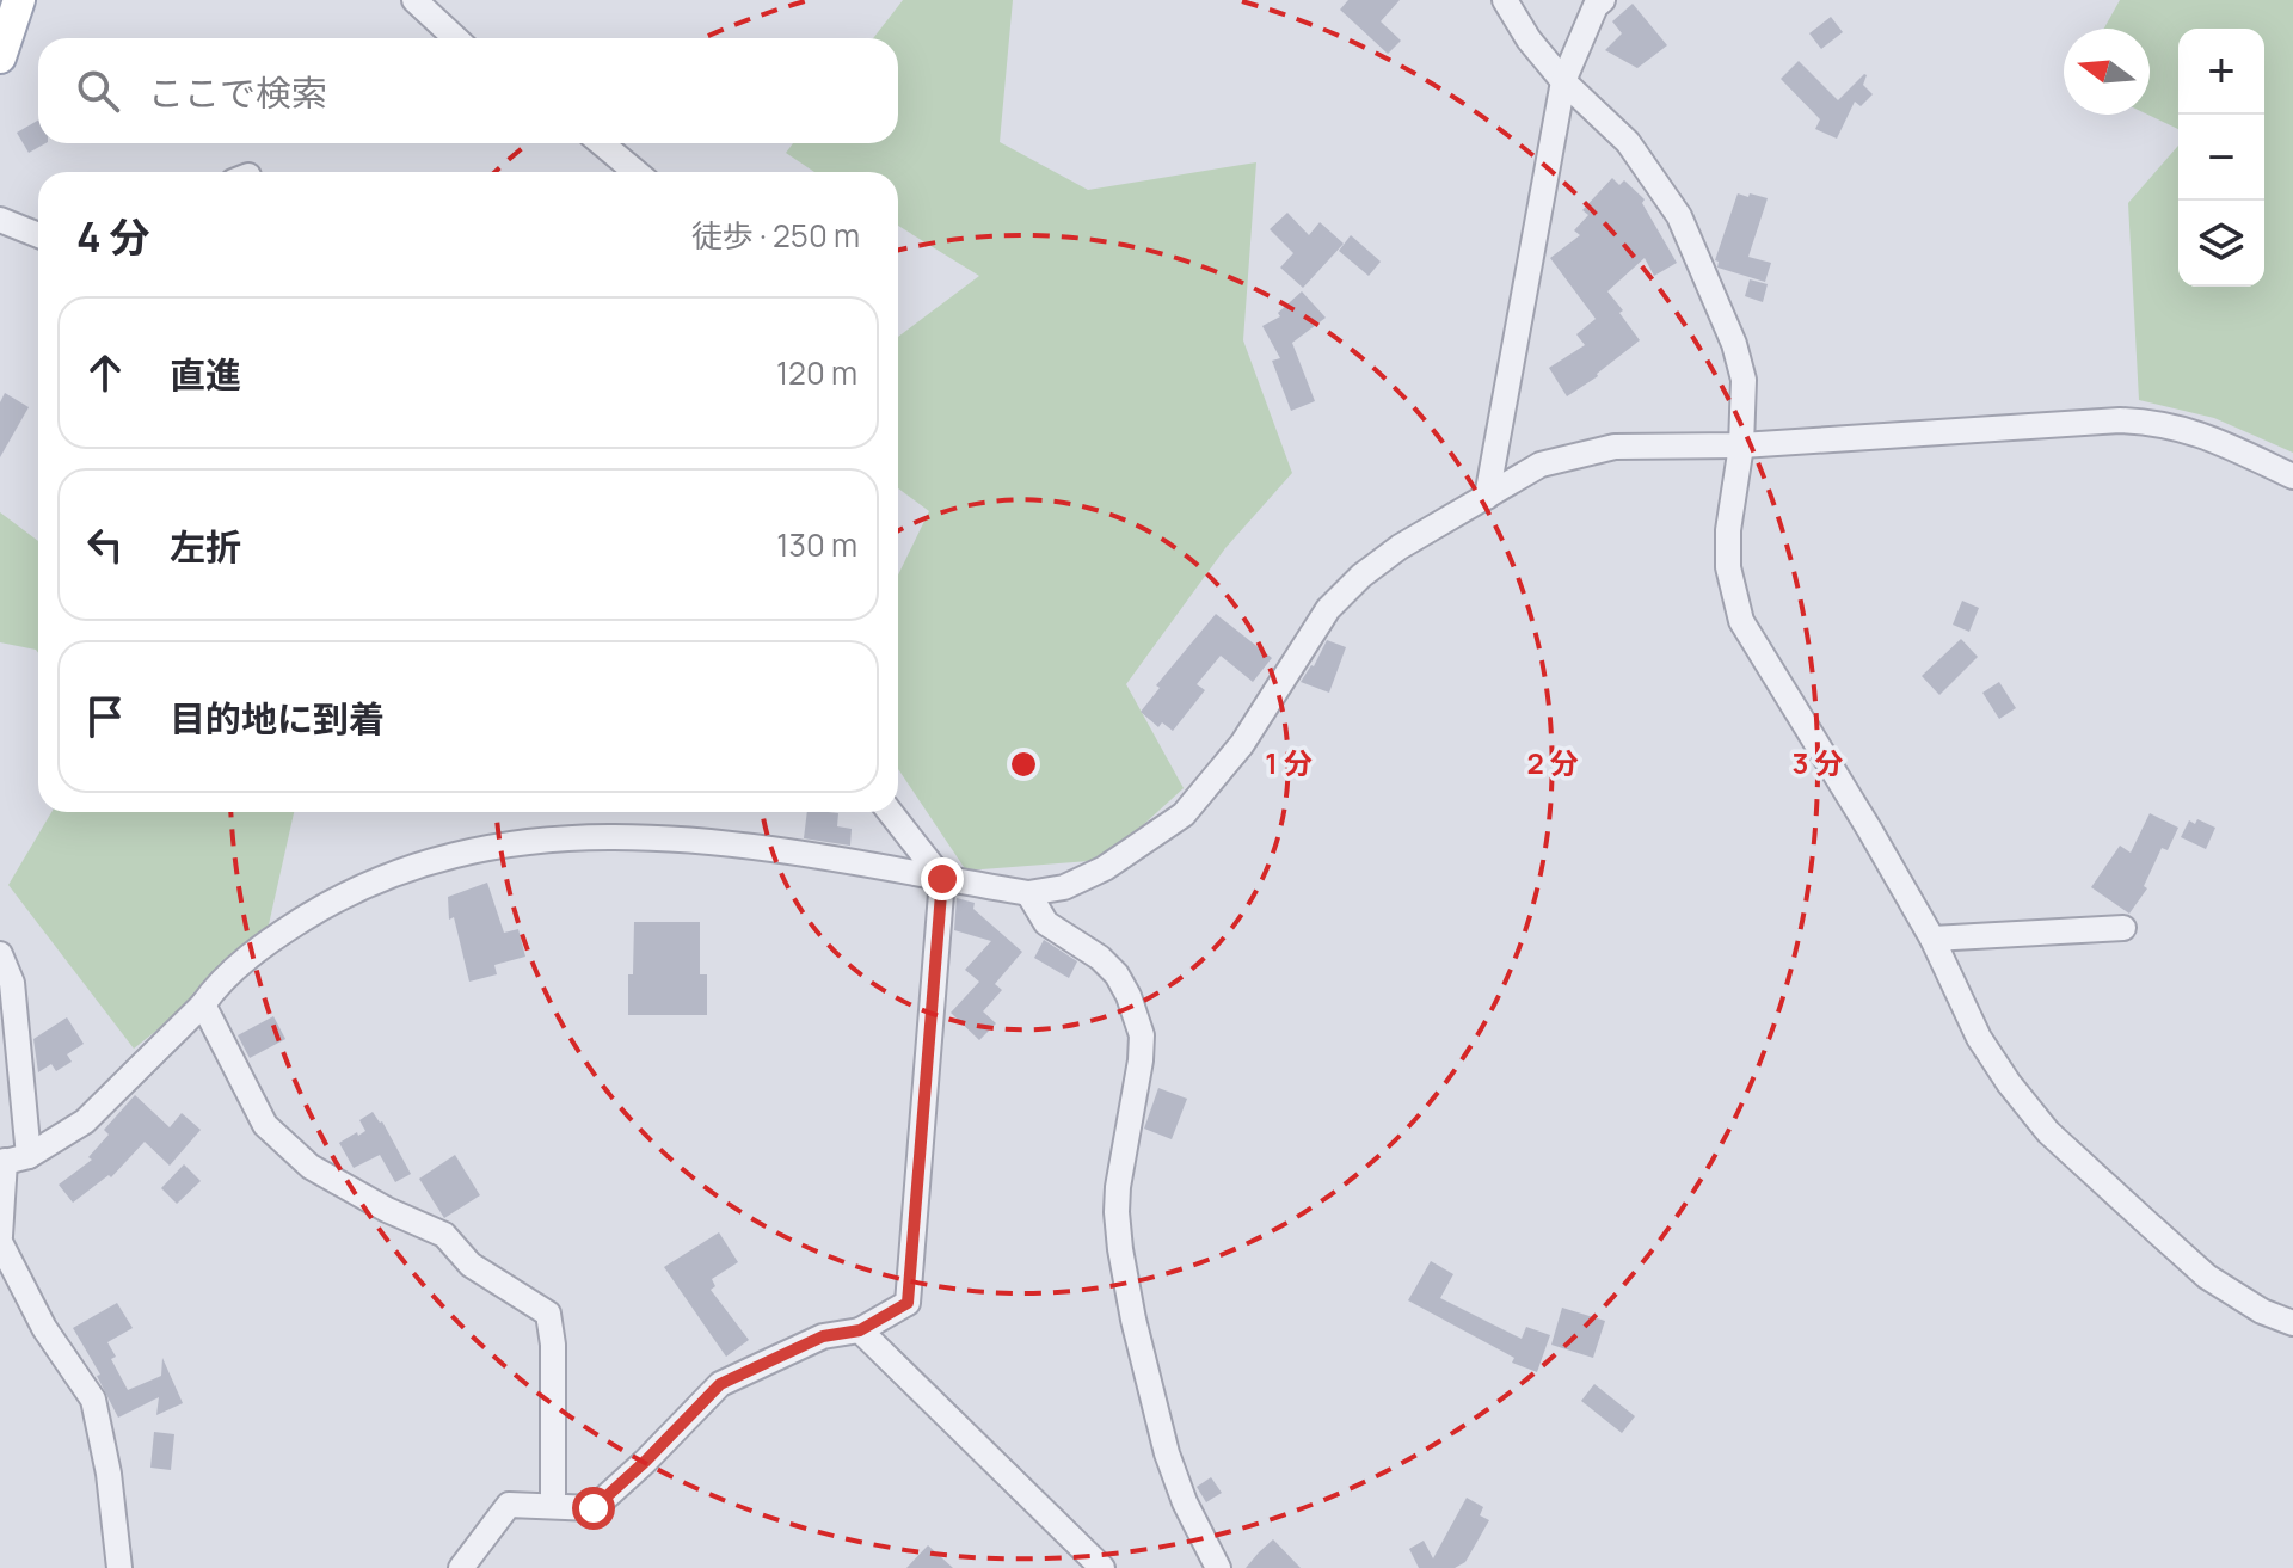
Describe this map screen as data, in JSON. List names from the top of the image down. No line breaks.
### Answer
{"north":"left","page":{"map_buttons":["+","−"],"search":"ここで検索","heading":["4 分","徒歩 · 250 m"],"list":[["直進","120 m"],["左折","130 m"],"目的地に到着"]},"rings":["1 分","2 分","3 分"]}
